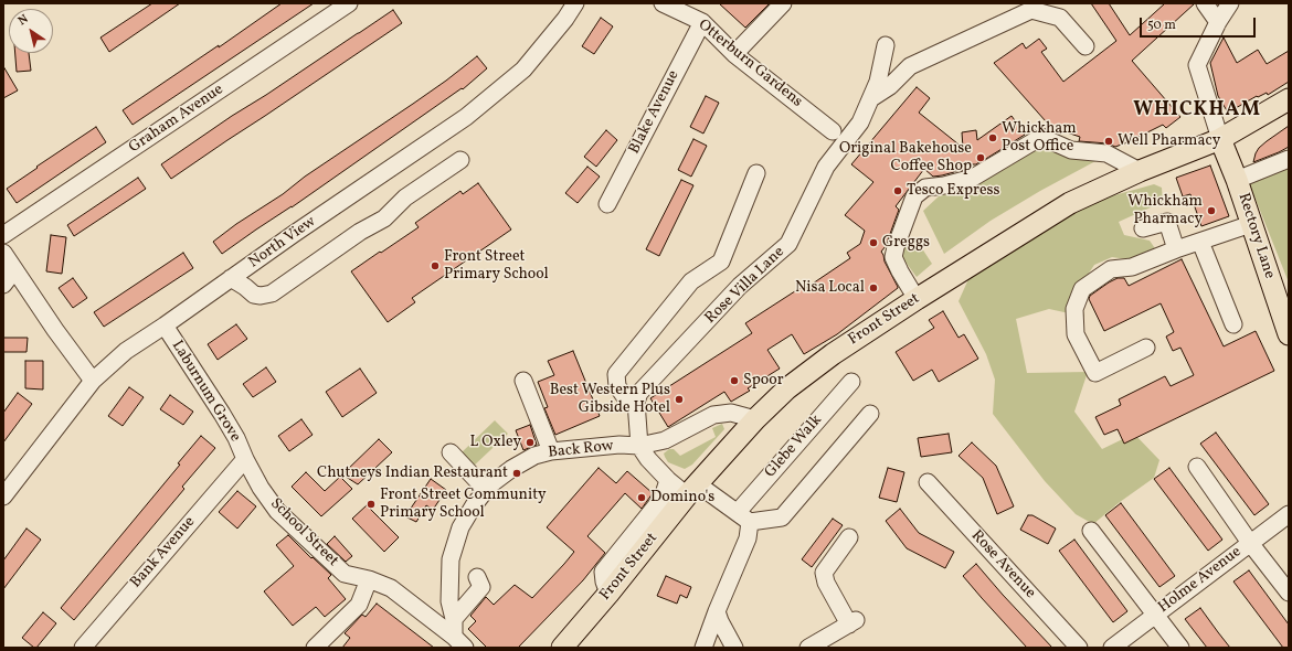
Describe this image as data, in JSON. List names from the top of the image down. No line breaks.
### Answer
{"streets":{"main road":["Rectory Lane","Front Street"],"street":["Otterburn Gardens","Blake Avenue","Graham Avenue","North View","Rose Villa Lane","Laburnum Grove","Glebe Walk","Back Row","School Street","Bank Avenue","Rose Avenue","Holme Avenue"]},"crossings":[["Otterburn Gardens","Blake Avenue"],["Rectory Lane","Front Street"],["North View","Laburnum Grove"],["Front Street","Back Row"],["Laburnum Grove","School Street"],["Laburnum Grove","Bank Avenue"],["Back Row","School Street"],["School Street","Bank Avenue"]],"districts":["WHICKHAM"],"places":["Whickham Post Office","Well Pharmacy","Original Bakehouse Coffee Shop","Tesco Express","Whickham Pharmacy","Greggs","Front Street Primary School","Nisa Local","Spoor","Best Western Plus Gibside Hotel","L Oxley","Chutneys Indian Restaurant","Domino's","Front Street Community Primary School"],"scale_bar":"50 m","north":"top left"}
